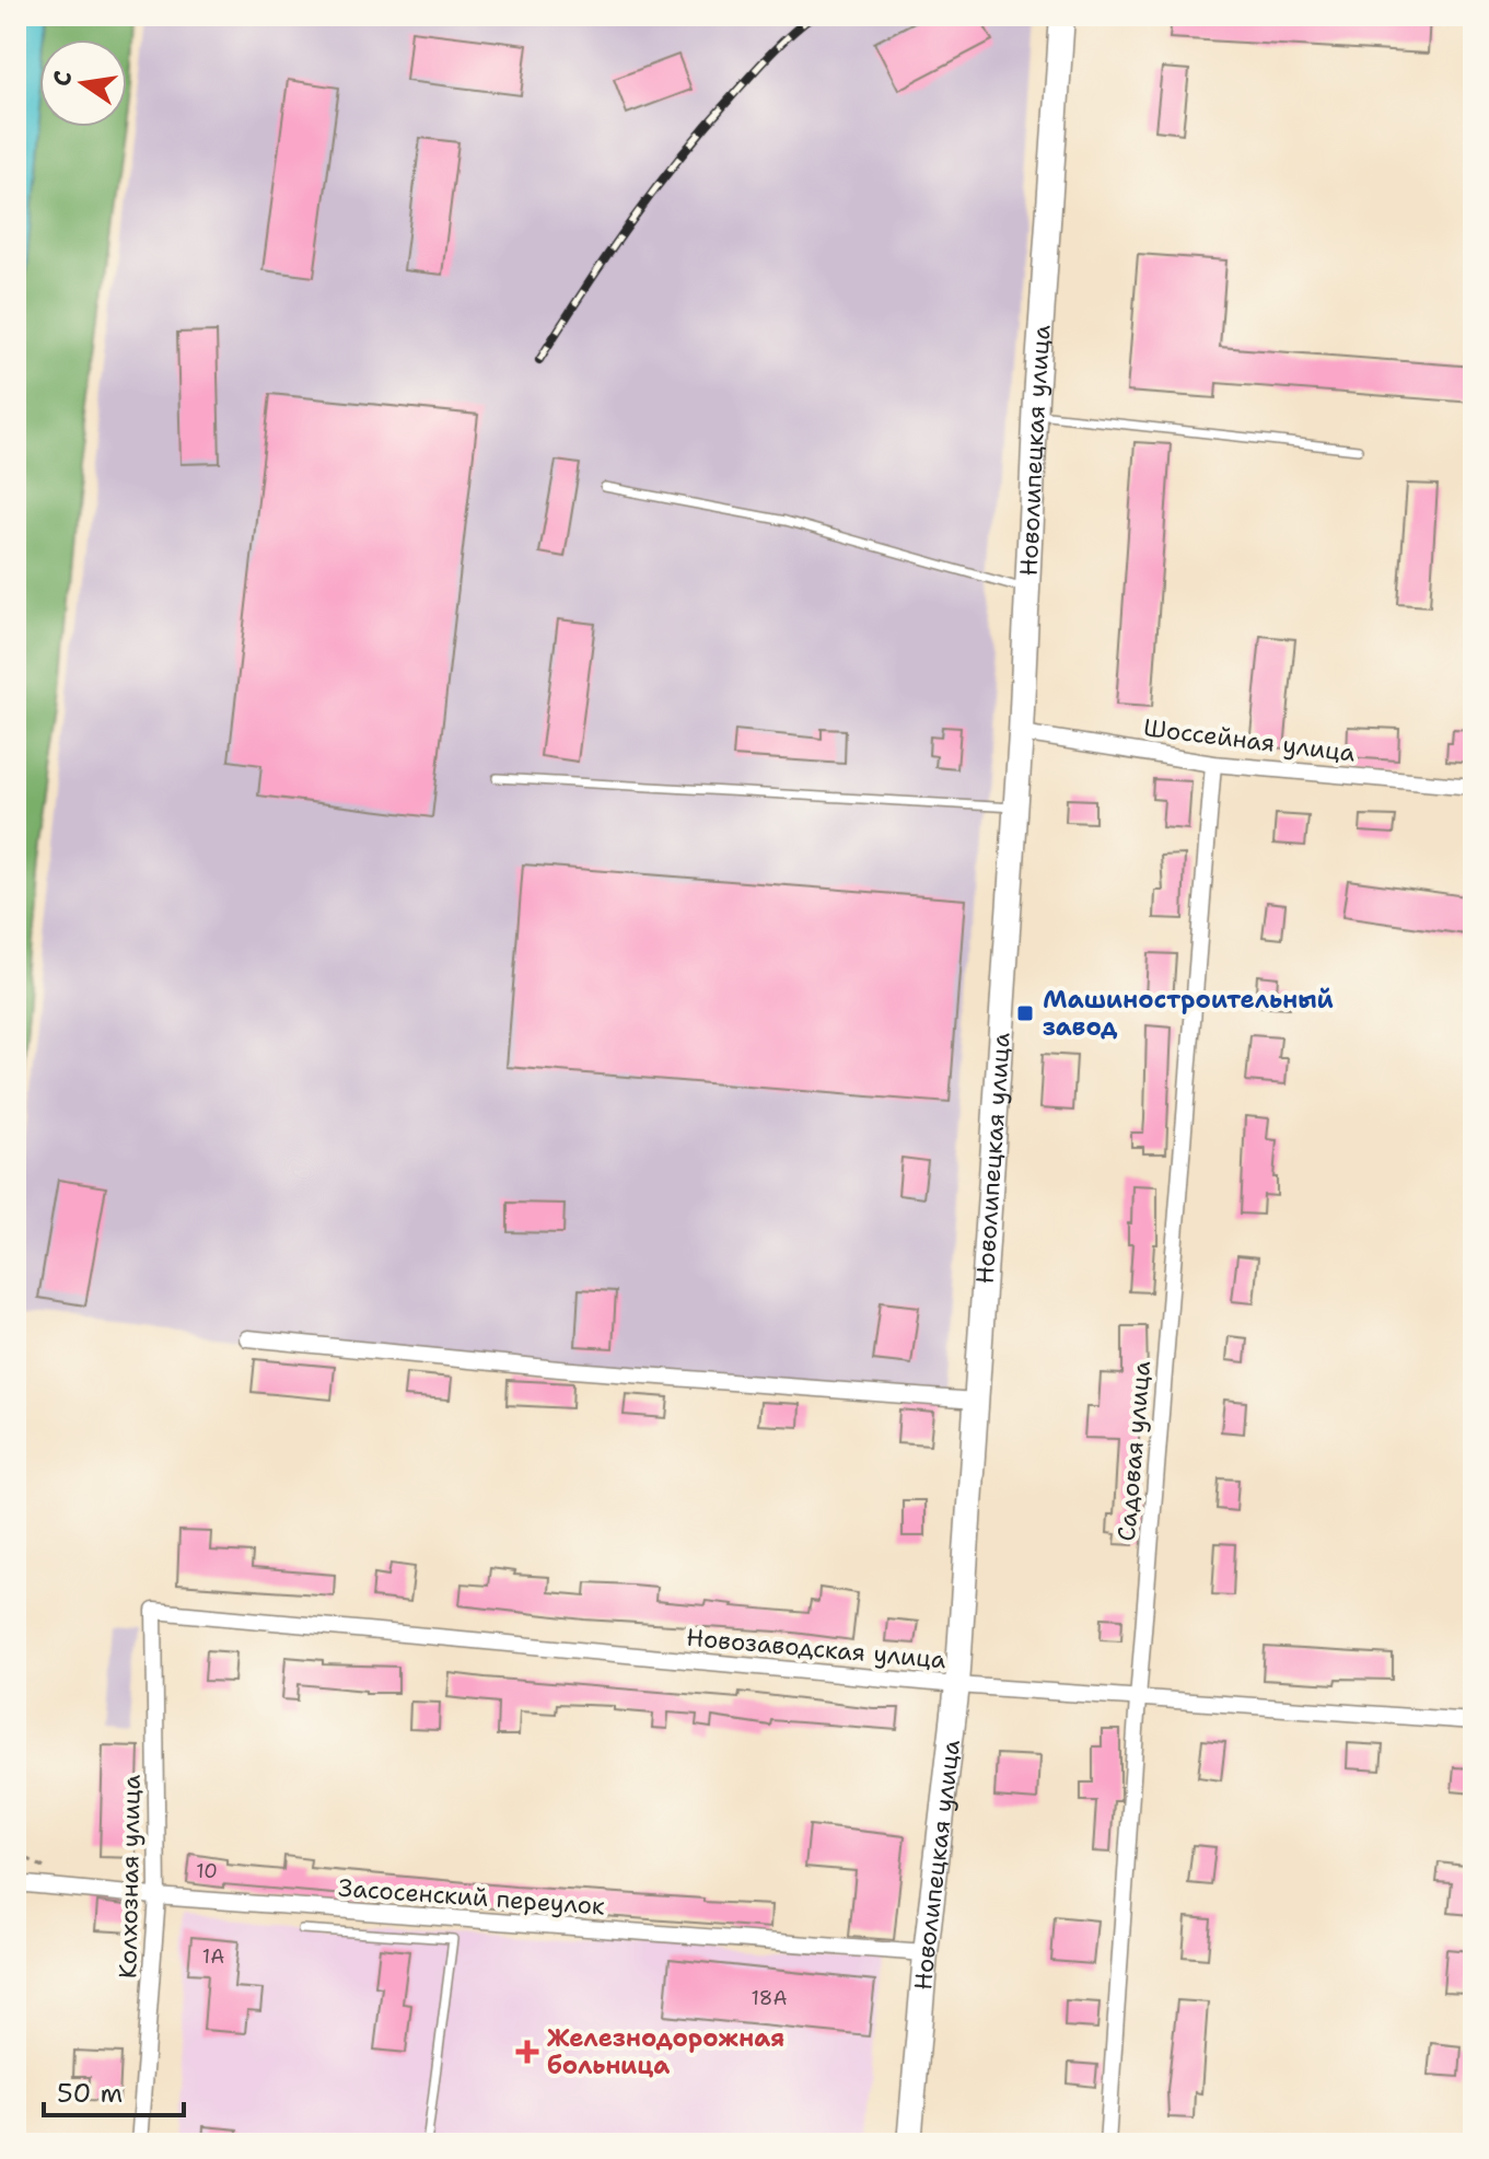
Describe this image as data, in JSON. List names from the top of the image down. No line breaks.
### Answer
{"streets":{"street":["Новолипецкая улица","Шоссейная улица","Садовая улица","Новозаводская улица","Колхозная улица","Засосенский переулок"]},"crossings":[["Новолипецкая улица","Шоссейная улица"],["Новолипецкая улица","Новозаводская улица"],["Новолипецкая улица","Засосенский переулок"],["Шоссейная улица","Садовая улица"],["Садовая улица","Новозаводская улица"],["Новозаводская улица","Колхозная улица"],["Колхозная улица","Засосенский переулок"]],"places":{"transit":["Машиностроительный завод"],"health":["Железнодорожная больница"]},"house_numbers":["10","1А","18А"],"scale_bar":"50 m","north":"left"}
